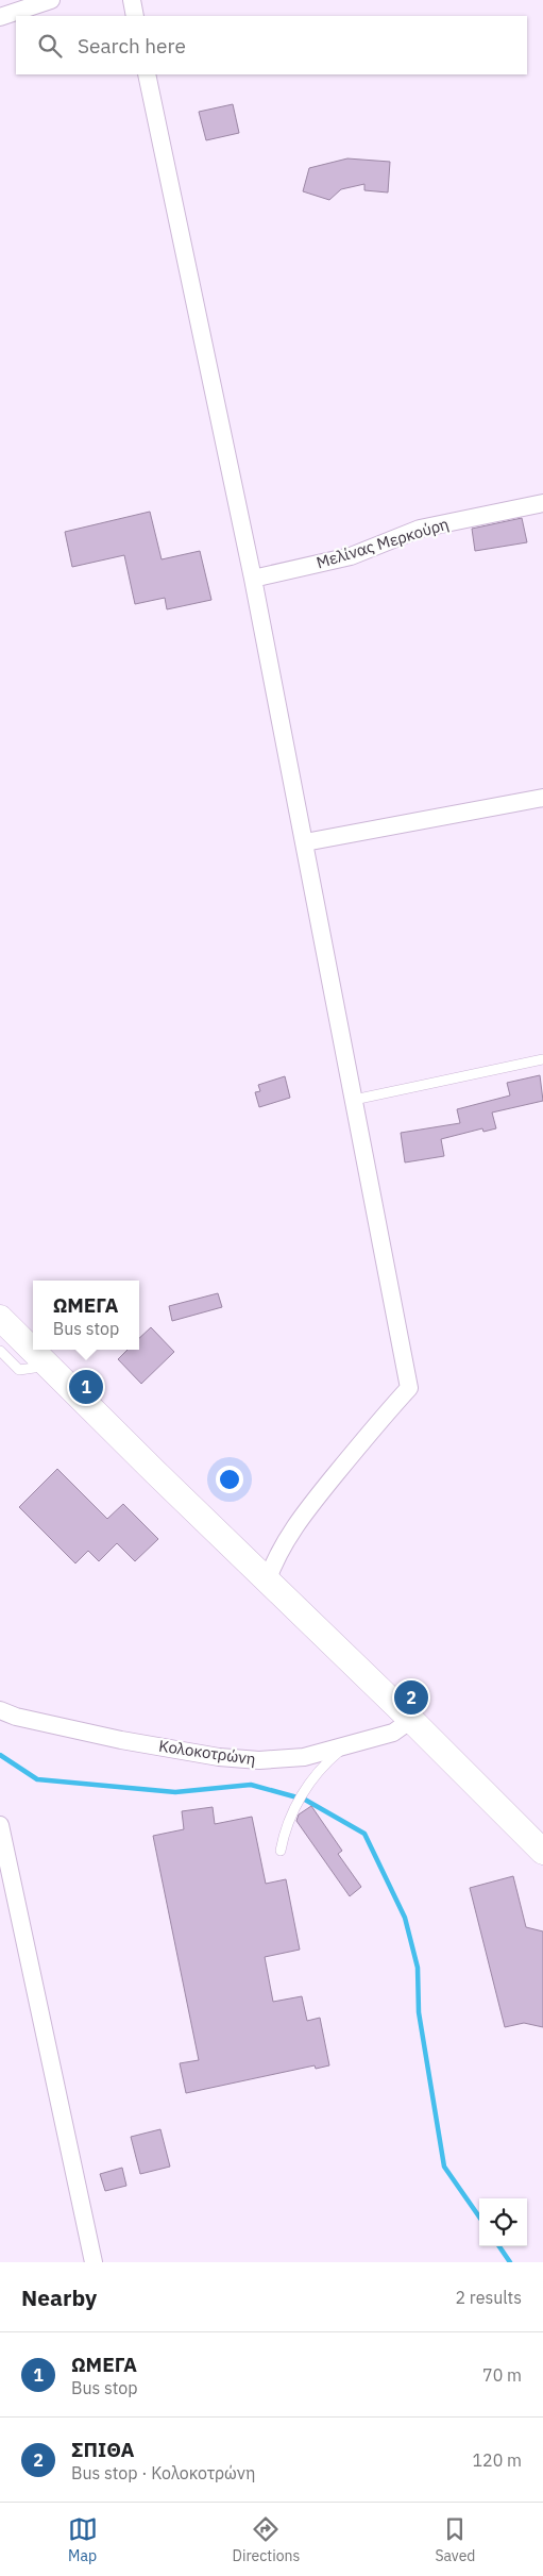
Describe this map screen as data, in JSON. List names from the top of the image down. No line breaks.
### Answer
{"streets":{"street":["Μελίνας Μερκούρη","Κολοκοτρώνη"]},"page":{"search":"Search here","popup":["ΩΜΕΓΑ","Bus stop"],"pins":["1","2"],"heading":["Nearby","2 results"],"list":[{"mark":"1","name":"ΩΜΕΓΑ","note":"Bus stop","value":"70 m"},{"mark":"2","name":"ΣΠΙΘΑ","note":"Bus stop · Κολοκοτρώνη","value":"120 m"}],"nav":["Map","Directions","Saved"]}}
